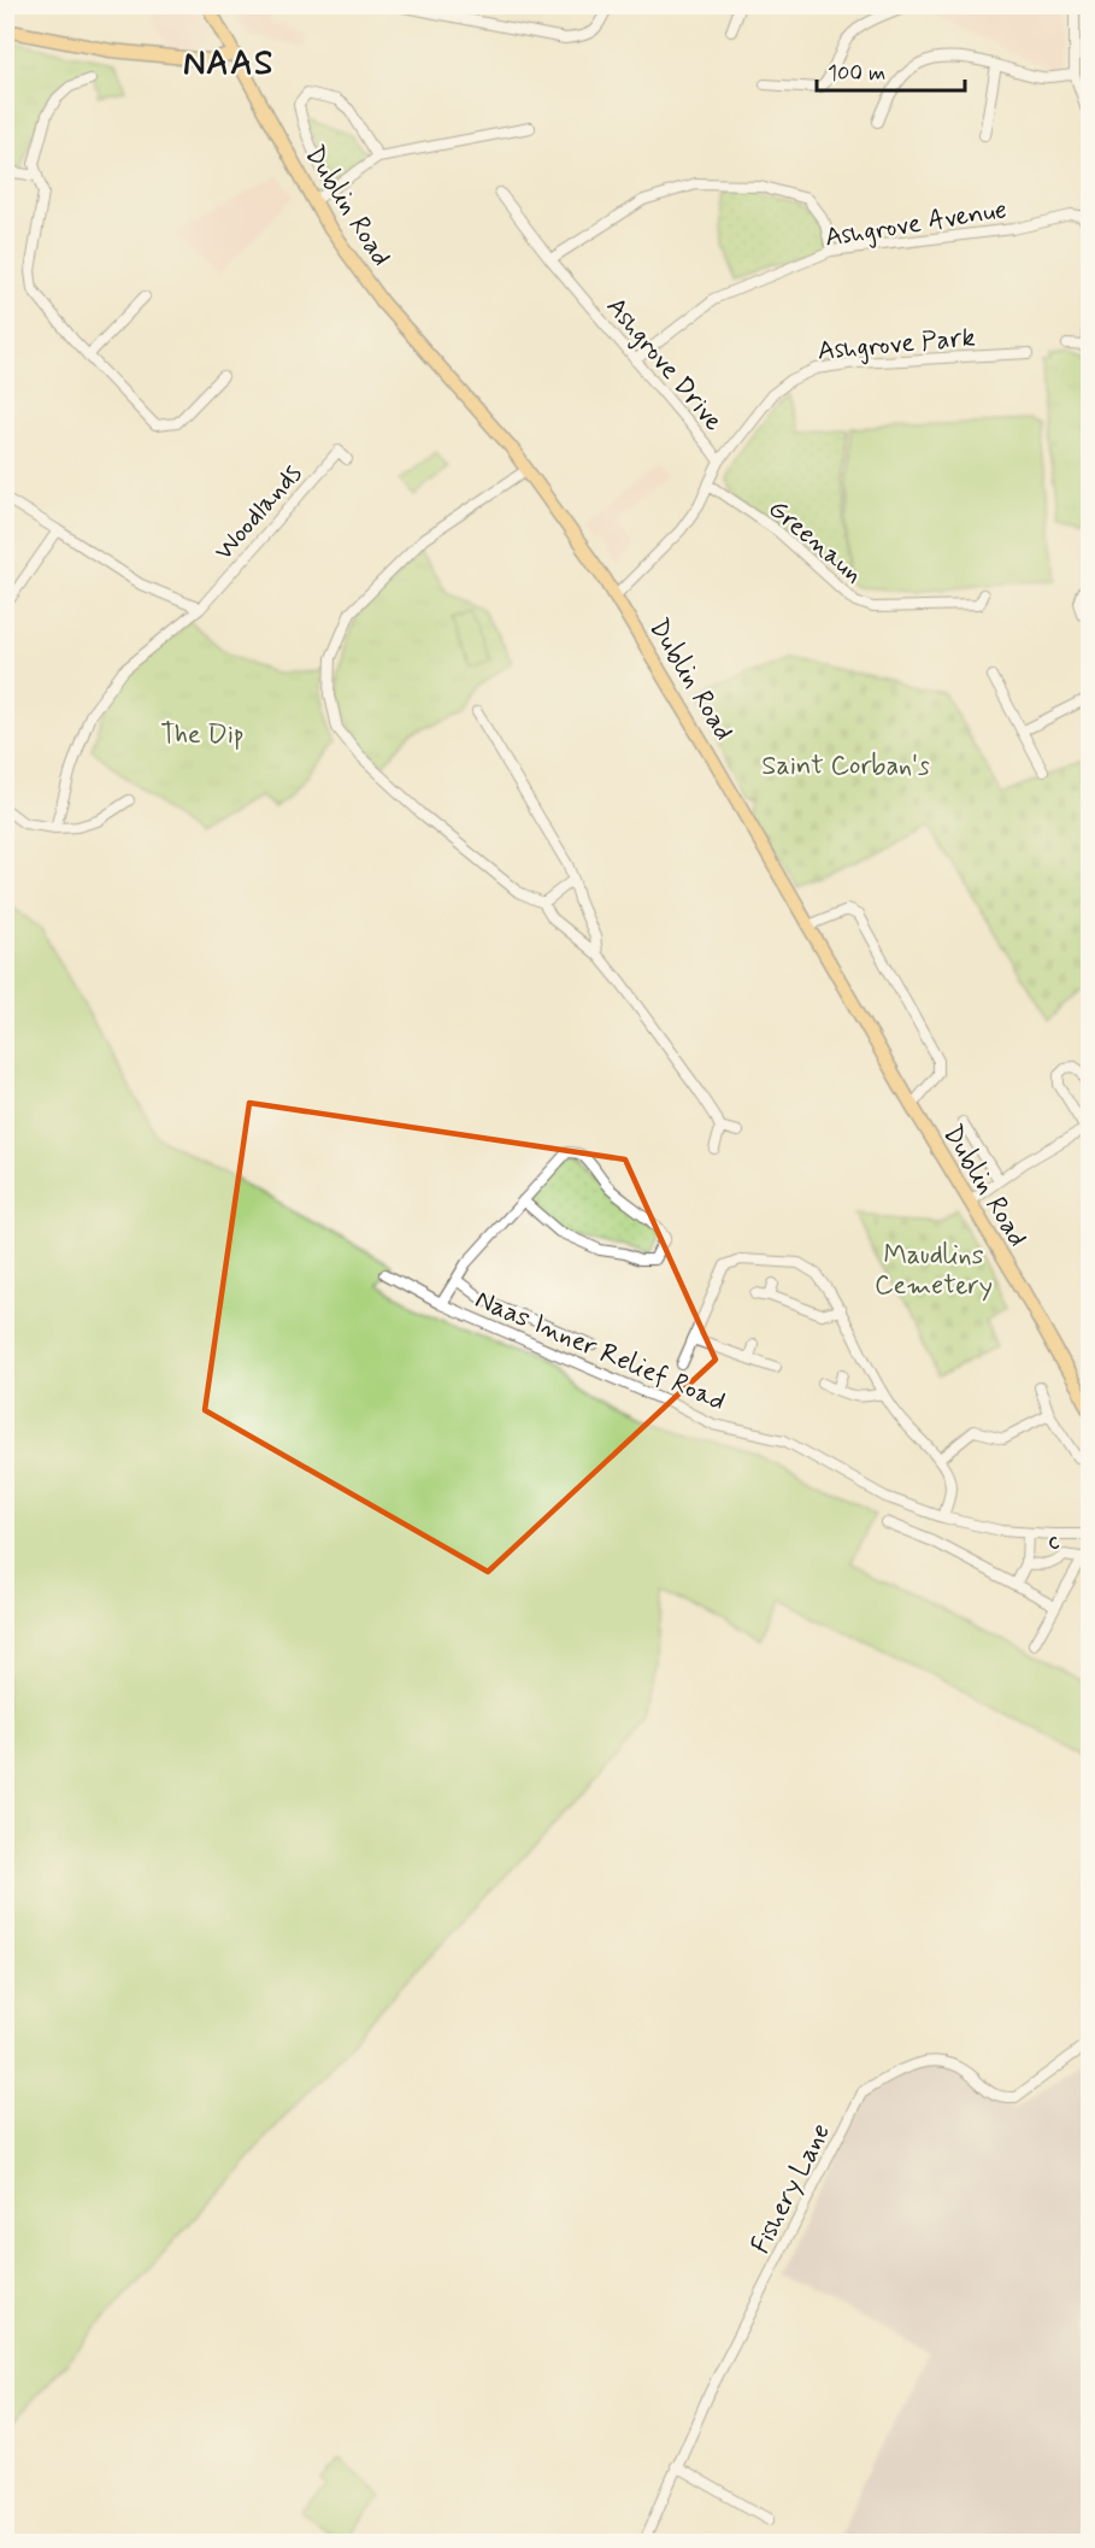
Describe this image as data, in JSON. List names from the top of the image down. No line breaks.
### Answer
{"streets":{"main road":["Dublin Road"],"street":["Ashgrove Avenue","Ashgrove Park","Ashgrove Drive","Woodlands","Greenaun","Naas Inner Relief Road","c","Fishery Lane"]},"crossings":[["Dublin Road","Ashgrove Drive"],["Ashgrove Avenue","Ashgrove Drive"],["Ashgrove Park","Ashgrove Drive"],["Ashgrove Drive","Greenaun"]],"districts":["NAAS"],"parks":["The Dip","Saint Corban's","Maudlins Cemetery"],"scale_bar":"100 m"}
